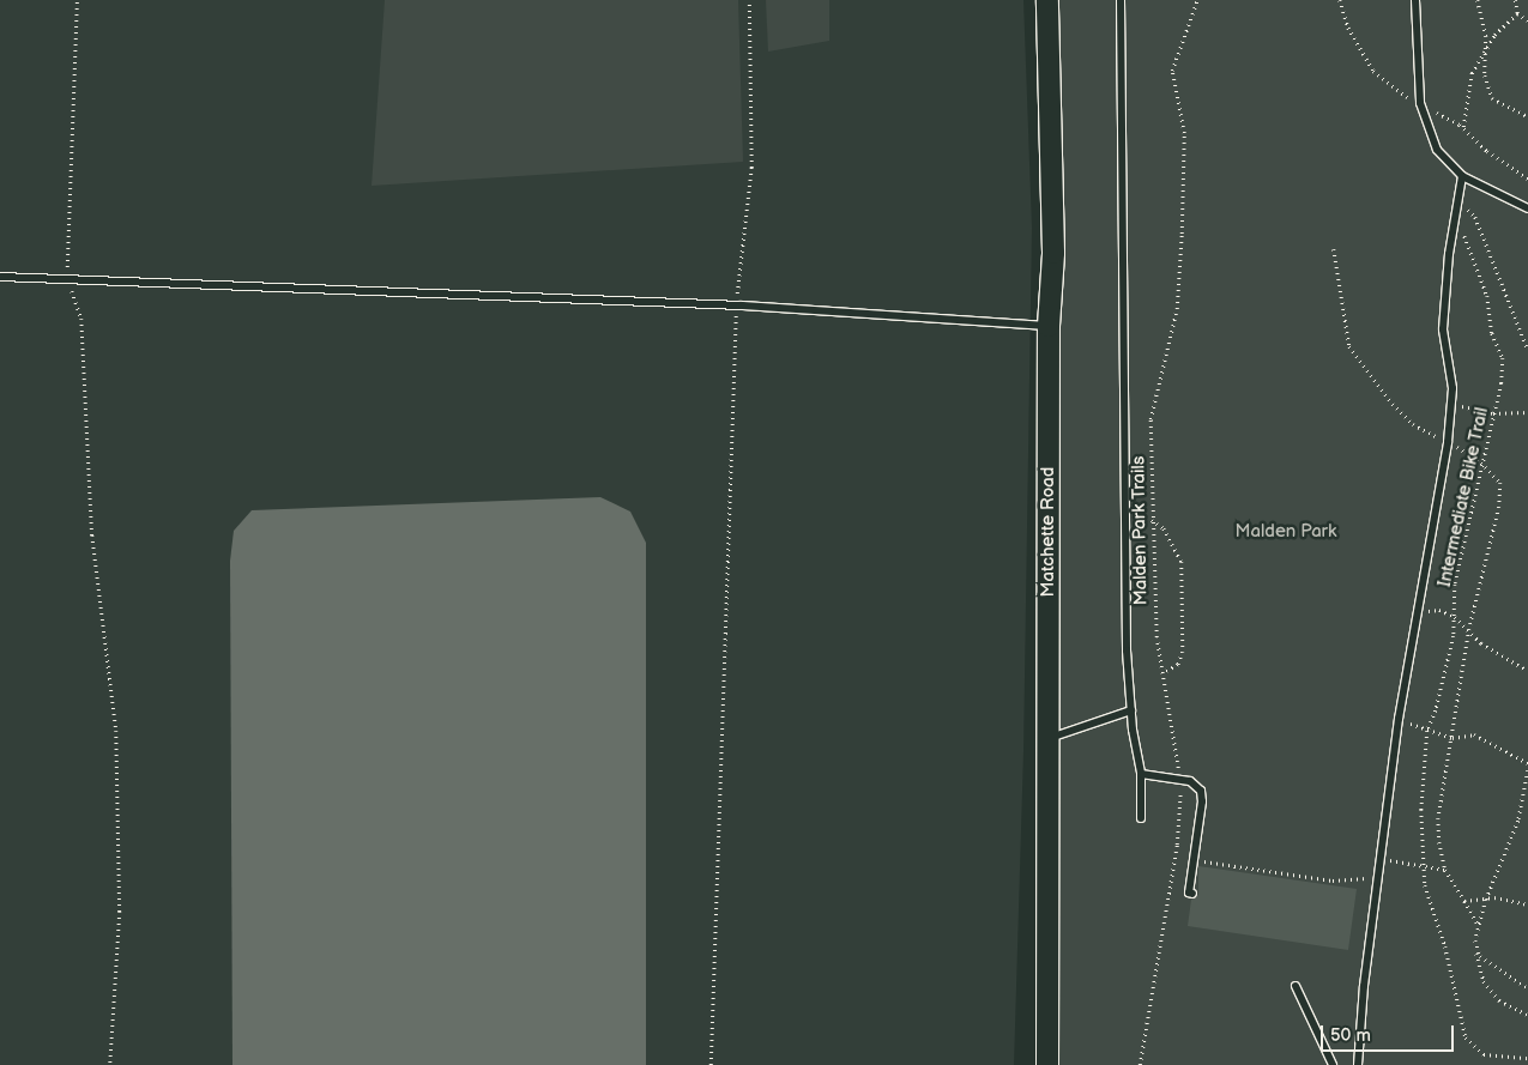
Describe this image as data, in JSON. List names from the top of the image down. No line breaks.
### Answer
{"streets":{"main road":["Matchette Road"],"path":["Intermediate Bike Trail","Malden Park Trails"]},"parks":["Malden Park"],"scale_bar":"50 m"}
